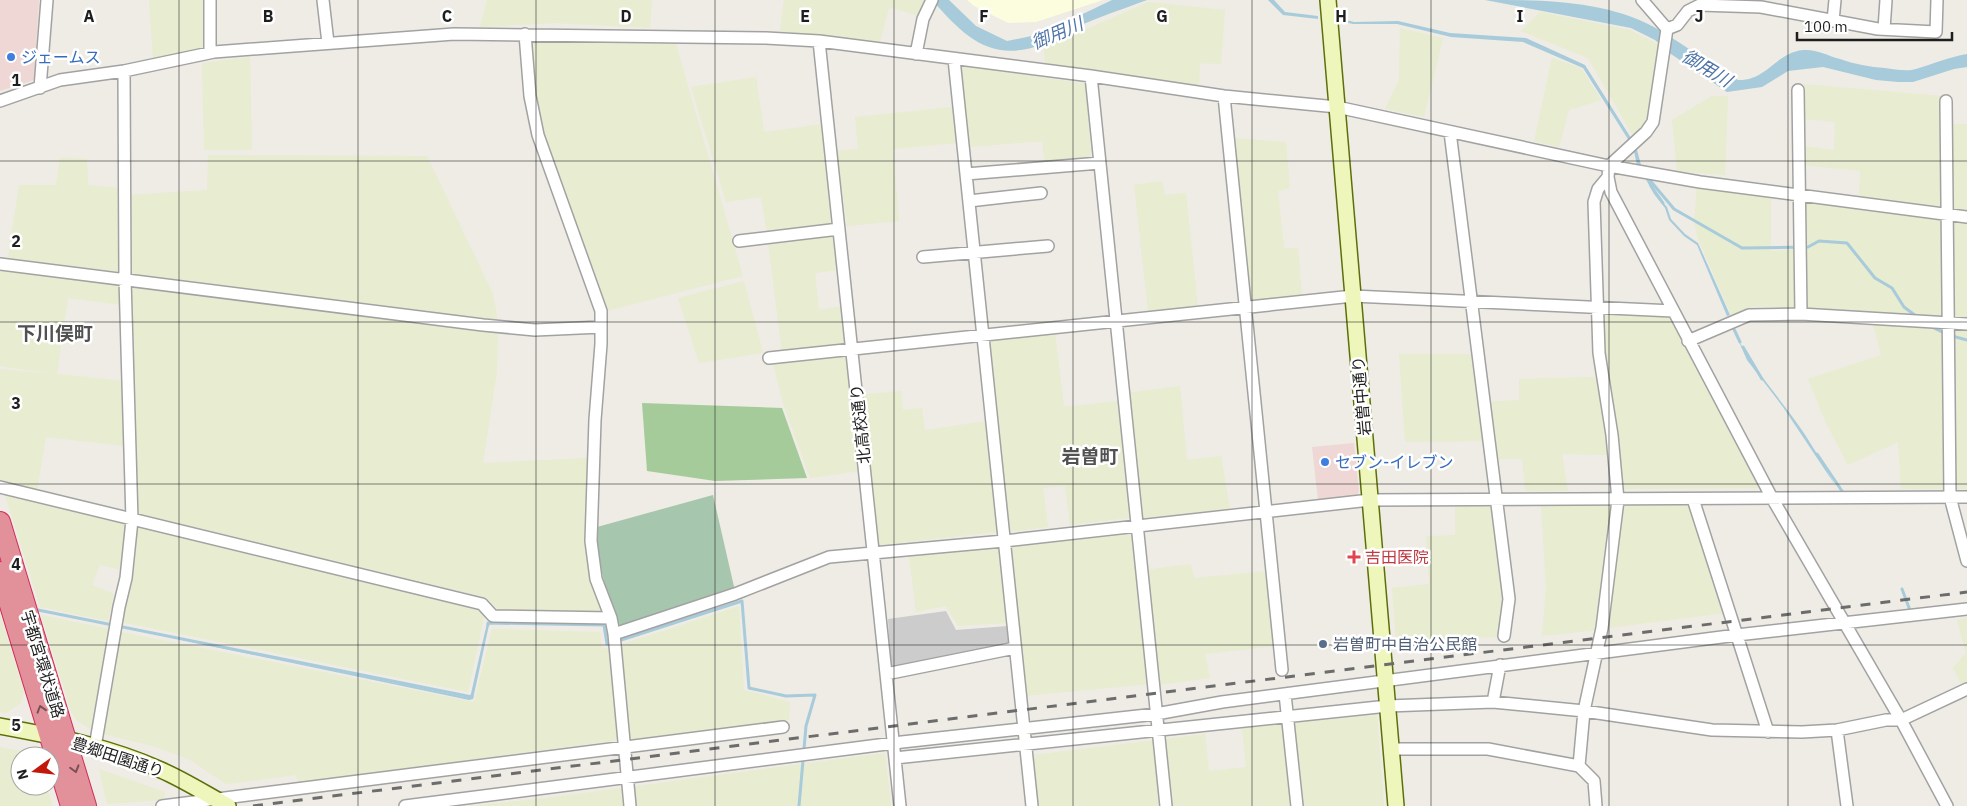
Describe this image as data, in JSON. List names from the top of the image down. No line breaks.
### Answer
{"streets":{"highway":["宇都宮環状道路"],"street":["岩曽中通り","北高校通り","豊郷田園通り"]},"crossings":[["宇都宮環状道路","豊郷田園通り"]],"districts":["下川俣町","岩曽町"],"water":["御用川"],"places":{"other":["ジェームス","セブン-イレブン","岩曽町中自治公民館"],"health":["吉田医院"]},"scale_bar":"100 m","north":"left","grid":{"columns":["A","B","C","D","E","F","G","H","I","J"],"rows":["1","2","3","4","5"]}}
